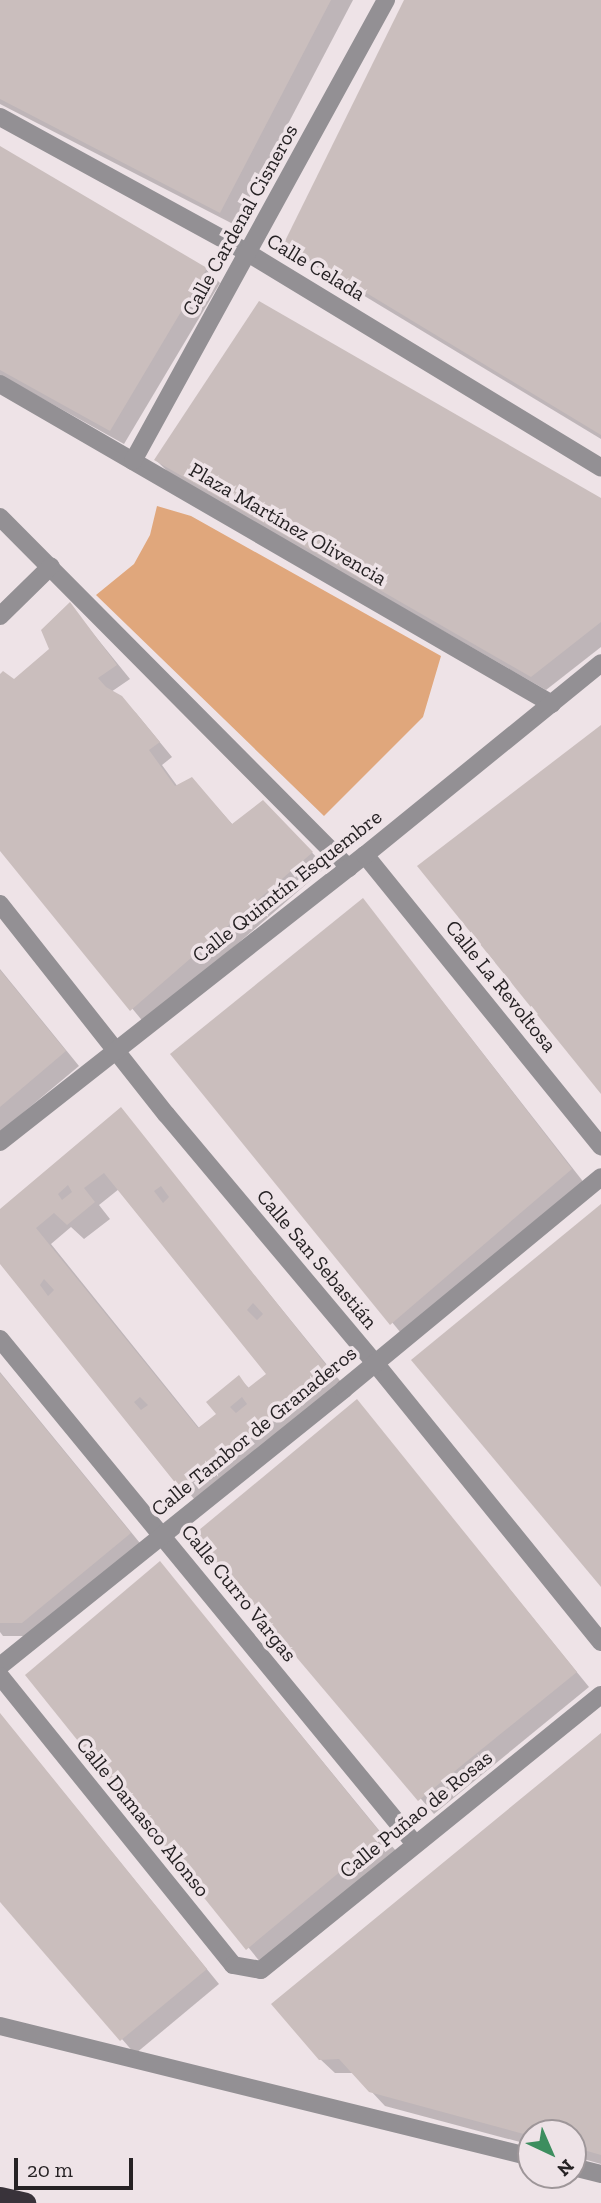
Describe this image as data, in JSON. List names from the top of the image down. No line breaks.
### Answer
{"streets":{"street":["Calle Cardenal Cisneros","Calle Celada","Plaza Martínez Olivencia","Calle Quimtín Esquembre","Calle La Revoltosa","Calle San Sebastián","Calle Tambor de Granaderos","Calle Curro Vargas","Calle Puñao de Rosas","Calle Damasco Alonso"]},"crossings":[["Calle Cardenal Cisneros","Calle Celada"],["Calle Cardenal Cisneros","Plaza Martínez Olivencia"],["Plaza Martínez Olivencia","Calle Quimtín Esquembre"],["Calle Quimtín Esquembre","Calle La Revoltosa"],["Calle Quimtín Esquembre","Calle San Sebastián"],["Calle San Sebastián","Calle Tambor de Granaderos"],["Calle Tambor de Granaderos","Calle Curro Vargas"],["Calle Curro Vargas","Calle Puñao de Rosas"],["Calle Puñao de Rosas","Calle Damasco Alonso"]],"scale_bar":"20 m","north":"bottom right"}
